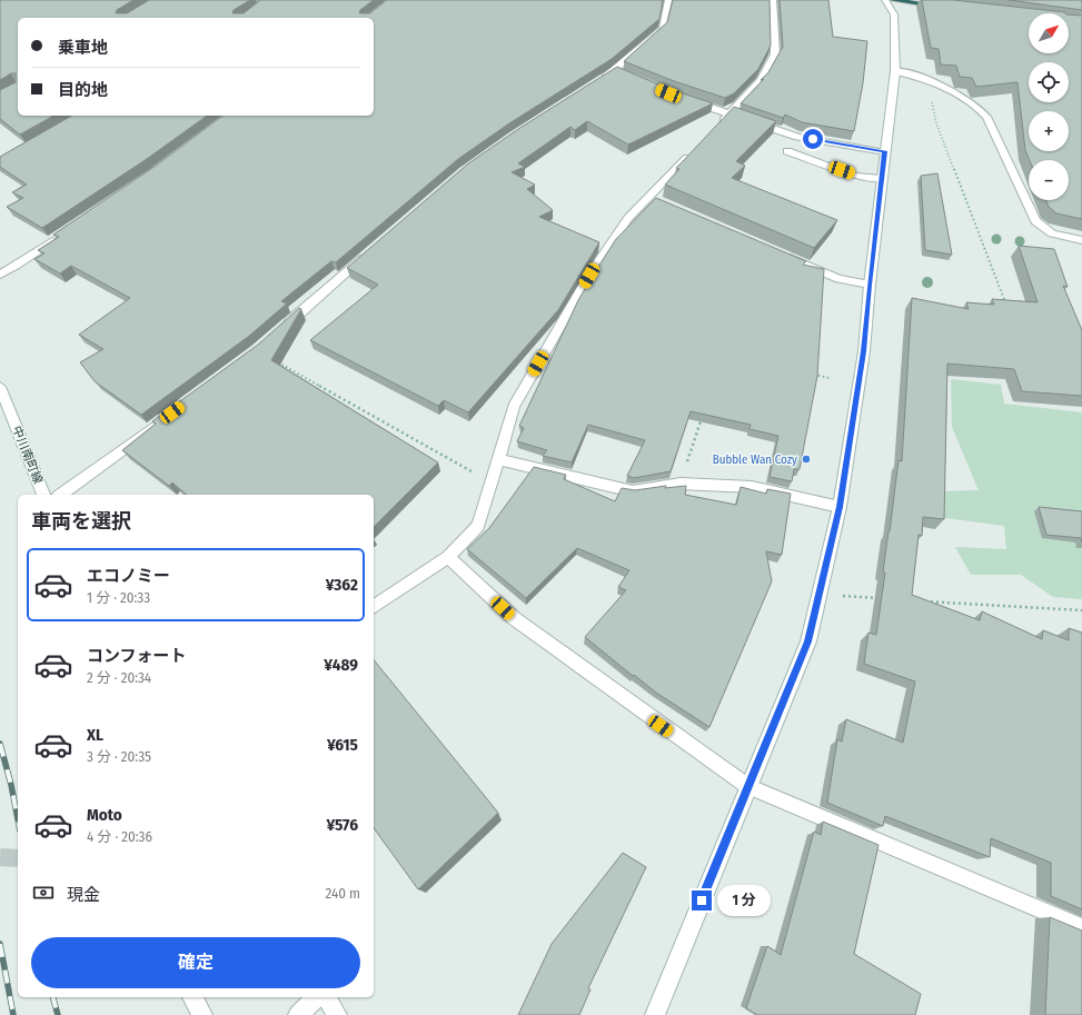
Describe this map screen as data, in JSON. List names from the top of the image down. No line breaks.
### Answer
{"streets":{"street":["中川南町線"]},"places":["Bubble Wan Cozy"],"north":"top right","page":{"map_buttons":["+","−"],"banner":["乗車地","目的地"],"heading":"車両を選択","list":[{"name":"エコノミー","note":"1 分 · 20:33","value":"¥362"},{"name":"コンフォート","note":"2 分 · 20:34","value":"¥489"},{"name":"XL","note":"3 分 · 20:35","value":"¥615"},{"name":"Moto","note":"4 分 · 20:36","value":"¥576"}],"pay":["現金","240 m"],"bubble":"1 分","buttons":"確定"}}
